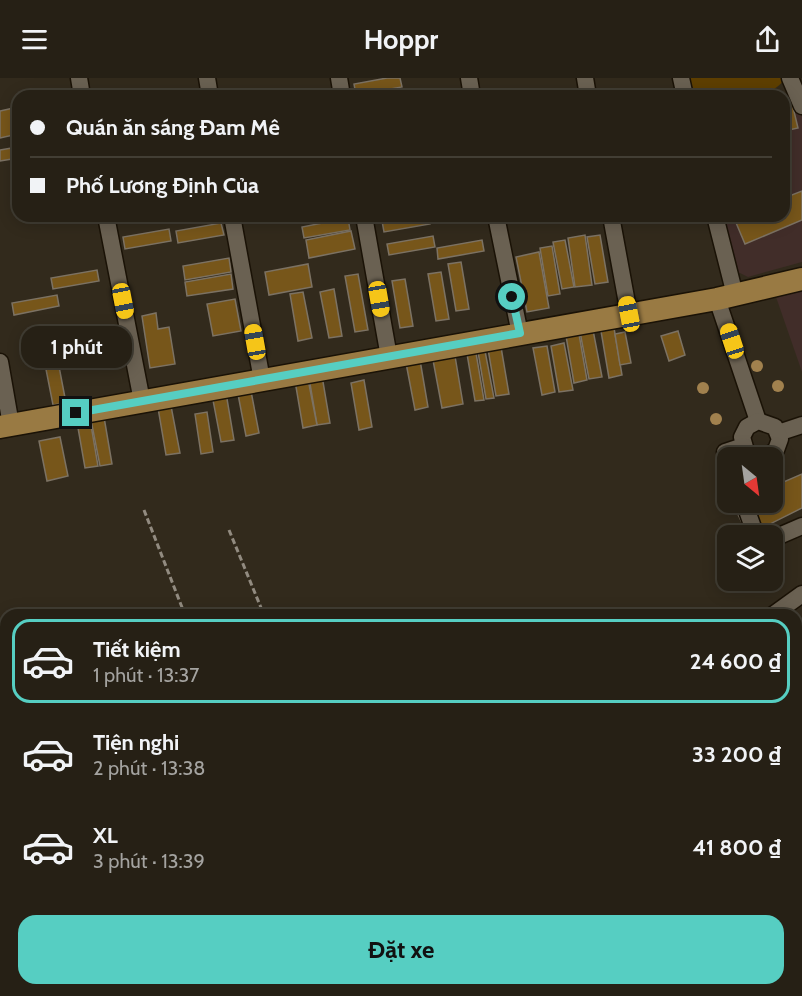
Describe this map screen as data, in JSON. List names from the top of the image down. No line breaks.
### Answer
{"north":"bottom right","page":{"header":"Hoppr","banner":["Quán ăn sáng Đam Mê","Phố Lương Định Của"],"bubble":"1 phút","list":[{"name":"Tiết kiệm","note":"1 phút · 13:37","value":"24 600 ₫"},{"name":"Tiện nghi","note":"2 phút · 13:38","value":"33 200 ₫"},{"name":"XL","note":"3 phút · 13:39","value":"41 800 ₫"}],"buttons":"Đặt xe"}}
